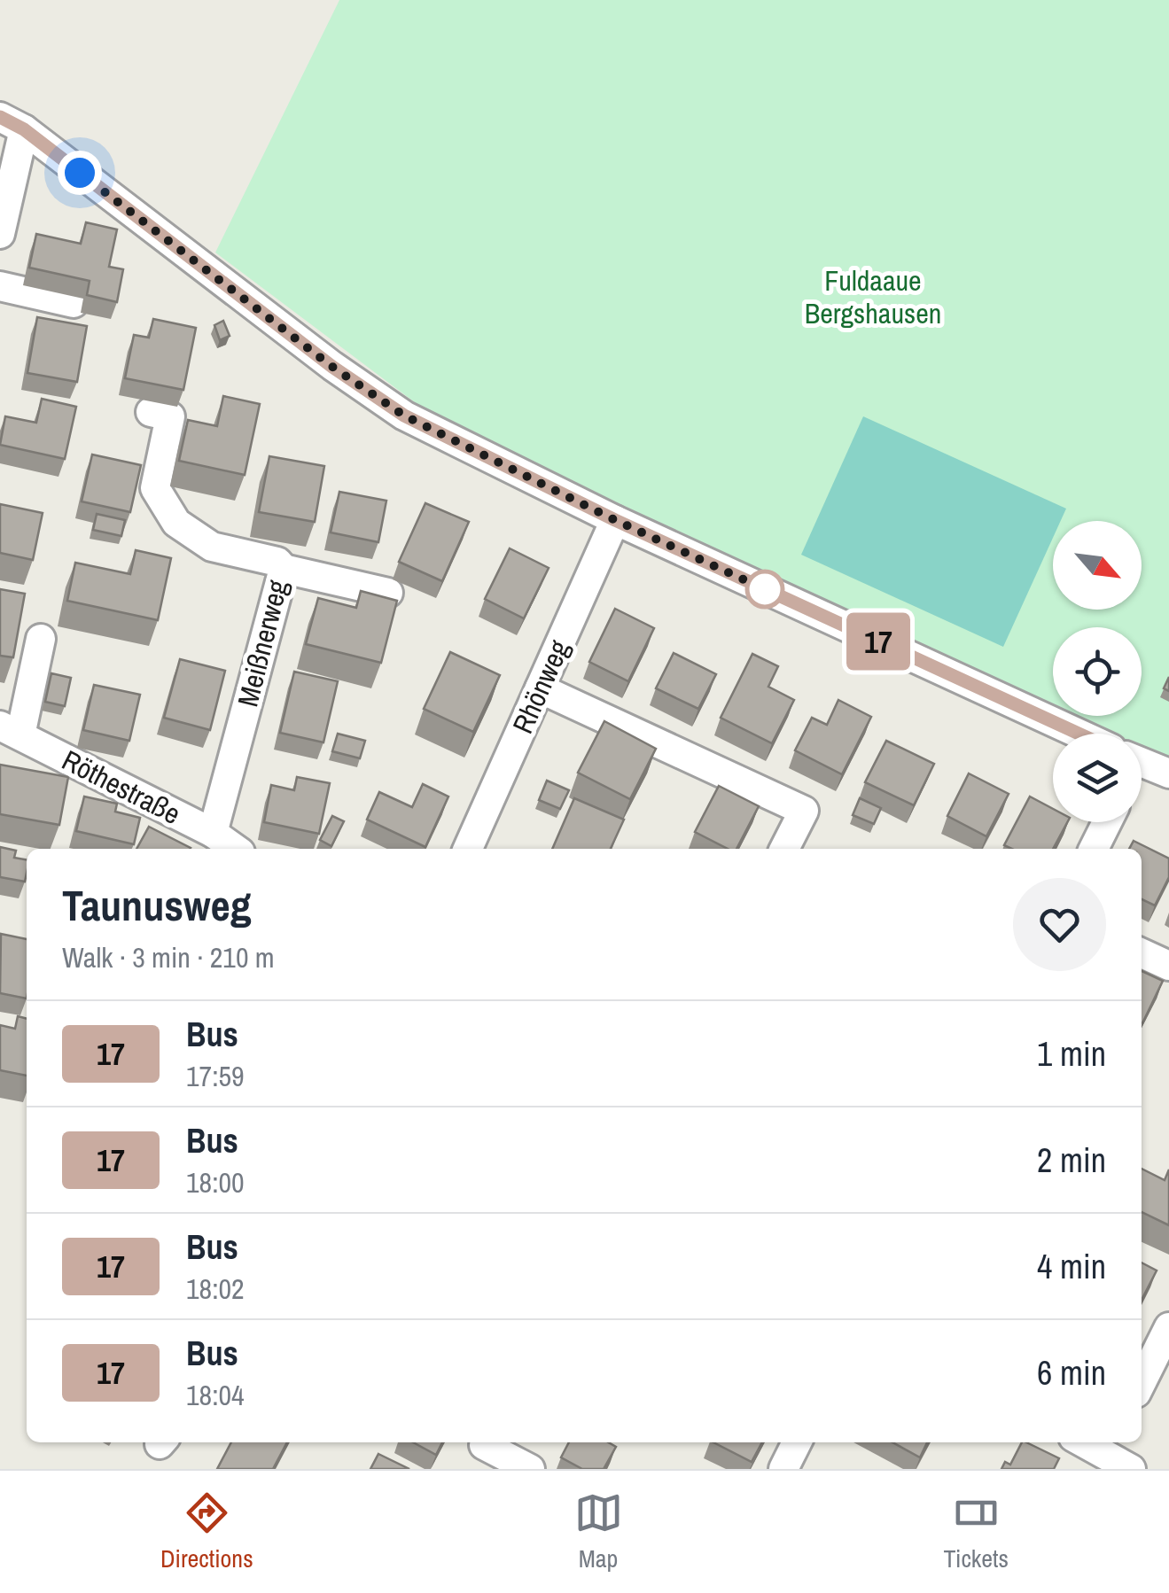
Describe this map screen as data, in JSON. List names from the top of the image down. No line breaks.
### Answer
{"streets":{"street":["Meißnerweg","Rhönweg","Röthestraße"]},"crossings":[["Meißnerweg","Röthestraße"]],"parks":["Fuldaaue Bergshausen"],"lines":["bus line 17"],"north":"bottom right","page":{"on_map":"17","heading":["Taunusweg","Walk · 3 min · 210 m"],"list":[{"mark":"17","name":"Bus","note":"17:59","value":"1 min"},{"mark":"17","name":"Bus","note":"18:00","value":"2 min"},{"mark":"17","name":"Bus","note":"18:02","value":"4 min"},{"mark":"17","name":"Bus","note":"18:04","value":"6 min"}],"tabs":["Directions","Map","Tickets"]}}
